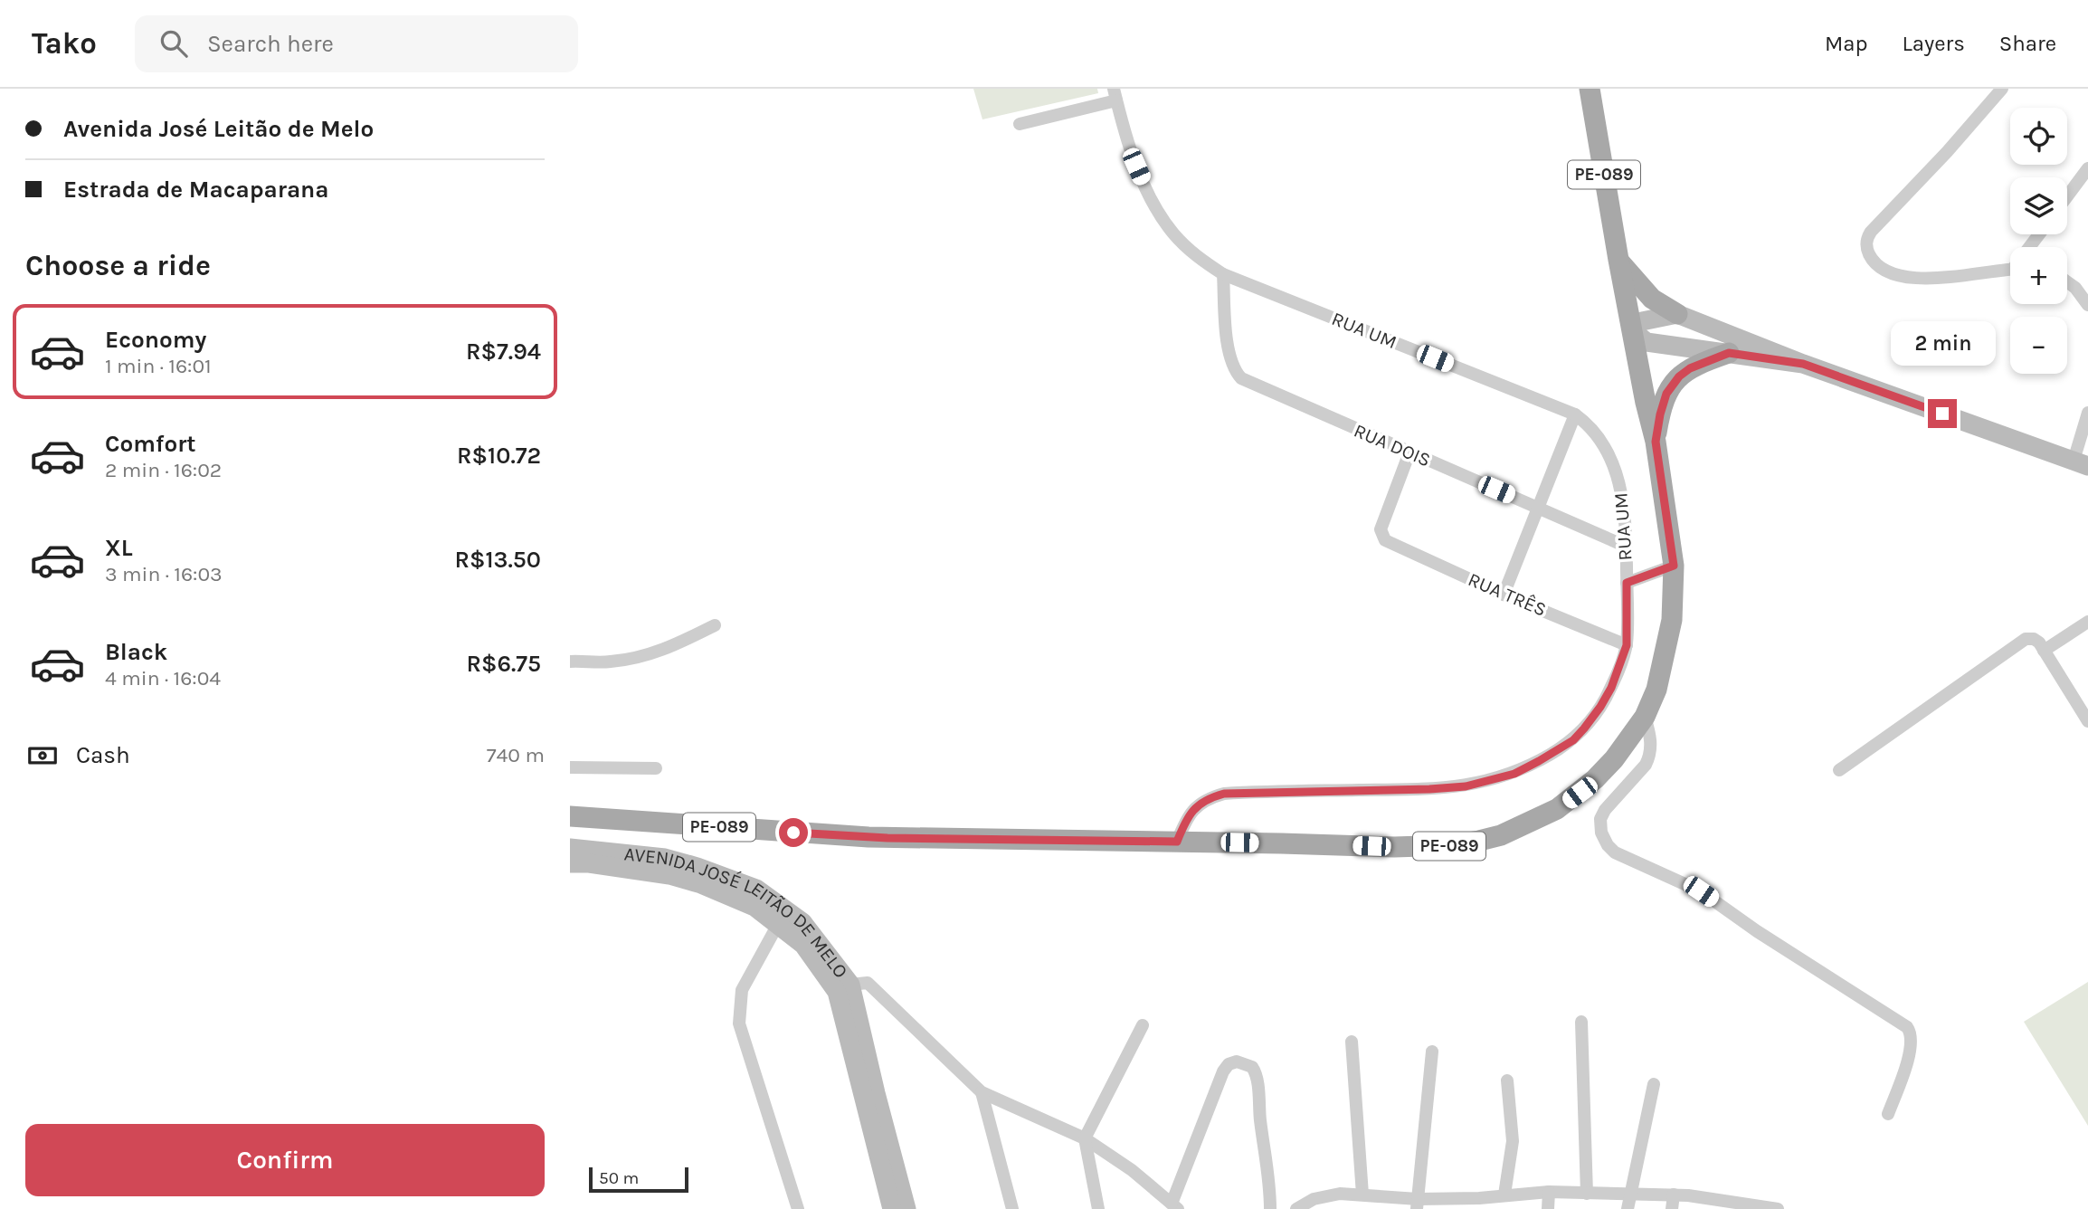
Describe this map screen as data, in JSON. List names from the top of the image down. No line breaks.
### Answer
{"streets":{"main road":["PE-089","AVENIDA JOSÉ LEITÃO DE MELO"],"street":["RUA UM","RUA DOIS","RUA TRÊS"]},"crossings":[["RUA UM","RUA DOIS"],["RUA UM","RUA TRÊS"],["RUA UM","AVENIDA JOSÉ LEITÃO DE MELO"],["RUA DOIS","RUA TRÊS"]],"scale_bar":"50 m","page":{"header":"Tako","search":"Search here","nav":["Map","Layers","Share"],"banner":["Avenida José Leitão de Melo","Estrada de Macaparana"],"map_buttons":["+","−"],"heading":"Choose a ride","list":[{"name":"Economy","note":"1 min · 16:01","value":"R$7.94"},{"name":"Comfort","note":"2 min · 16:02","value":"R$10.72"},{"name":"XL","note":"3 min · 16:03","value":"R$13.50"},{"name":"Black","note":"4 min · 16:04","value":"R$6.75"}],"bubble":"2 min","pay":["Cash","740 m"],"buttons":"Confirm","scale":"50 m"}}
